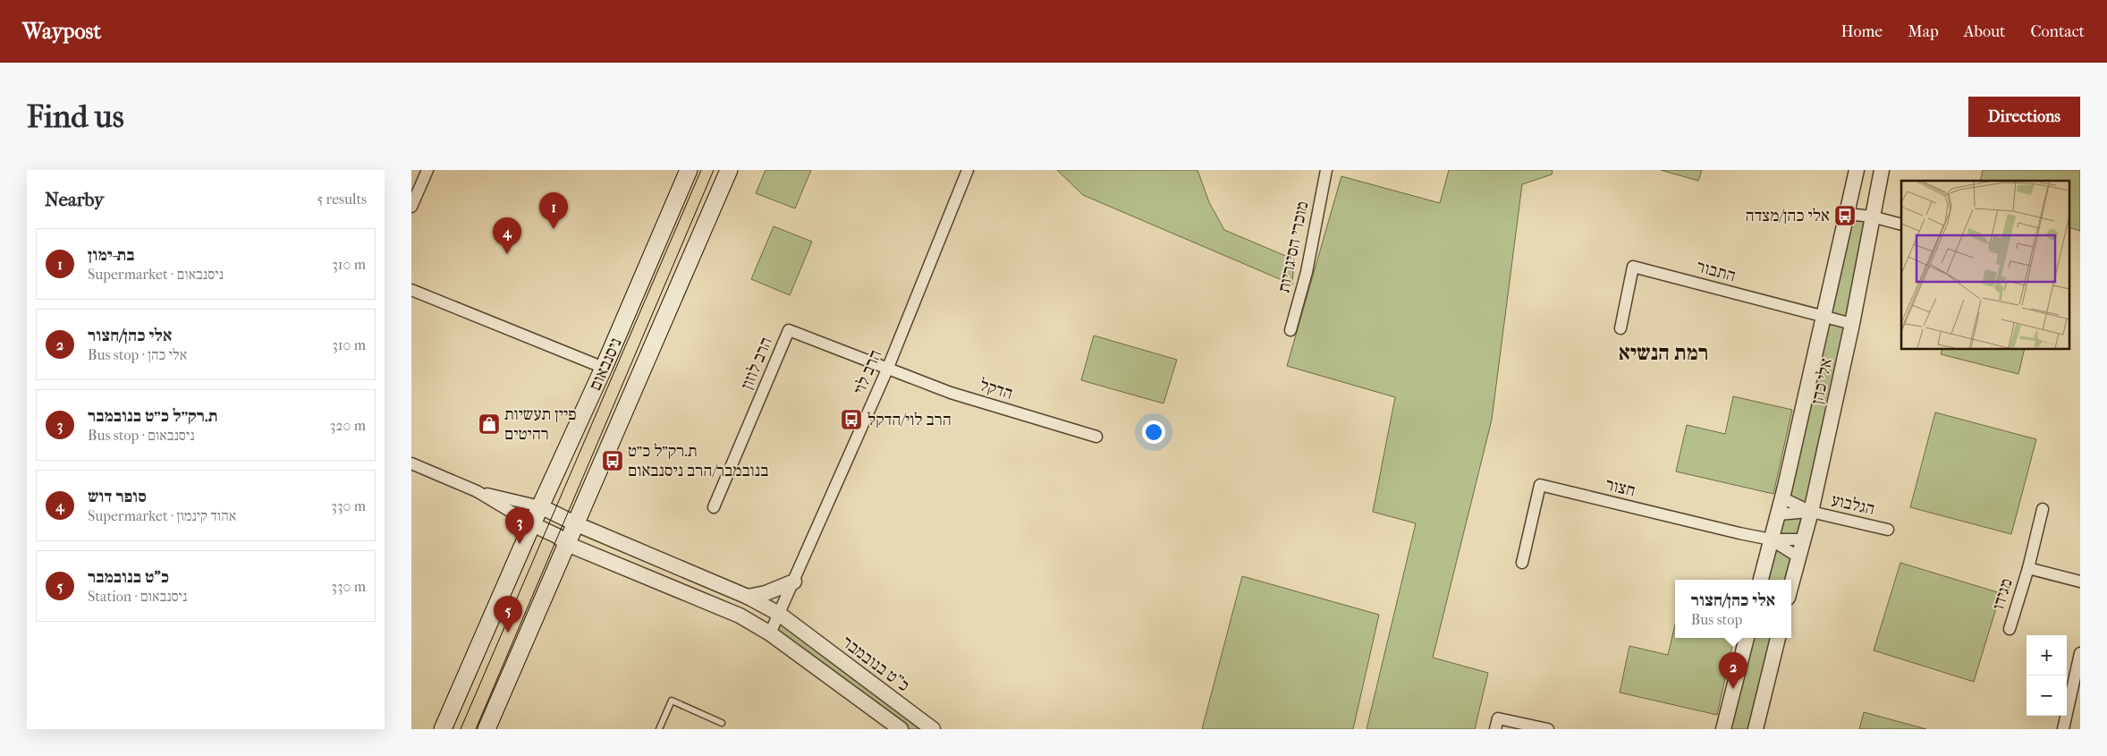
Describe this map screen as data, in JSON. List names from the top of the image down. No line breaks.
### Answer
{"streets":{"main road":["ניסנבאום"],"street":["מוכרי הסיגריות","התבור","הרב לוזון","הרב לוי","אלי כהן","הדקל","חצור","הגלבוע","מגידו","כ\"ט בנובמבר"]},"crossings":[["התבור","אלי כהן"],["הרב לוזון","הרב לוי"],["הרב לוזון","הדקל"],["ניסנבאום","כ\"ט בנובמבר"],["הרב לוי","הדקל"],["הרב לוי","כ\"ט בנובמבר"],["אלי כהן","חצור"],["אלי כהן","הגלבוע"]],"districts":["רמת הנשיא"],"places":{"bus stop":["אלי כהן/מצדה","הרב לוי/הדקל","ת.רק״ל כ״ט בנובמבר/הרב ניסנבאום"],"shop":["פיין תעשיות רהיטים"]},"page":{"header":"Waypost","nav":["Home","Map","About","Contact"],"buttons":"Directions","title":"Find us","heading":["Nearby","5 results"],"pins":["1","4","3","5","2"],"list":[{"mark":"1","name":"בת-ימון","note":"Supermarket · ניסנבאום","value":"310 m"},{"mark":"2","name":"אלי כהן/חצור","note":"Bus stop · אלי כהן","value":"310 m"},{"mark":"3","name":"ת.רק״ל כ״ט בנובמבר","note":"Bus stop · ניסנבאום","value":"320 m"},{"mark":"4","name":"סופר דוש","note":"Supermarket · אהוד קינמון","value":"330 m"},{"mark":"5","name":"כ\"ט בנובמבר","note":"Station · ניסנבאום","value":"330 m"}],"popup":["אלי כהן/חצור","Bus stop"],"map_buttons":["+","−"]}}
